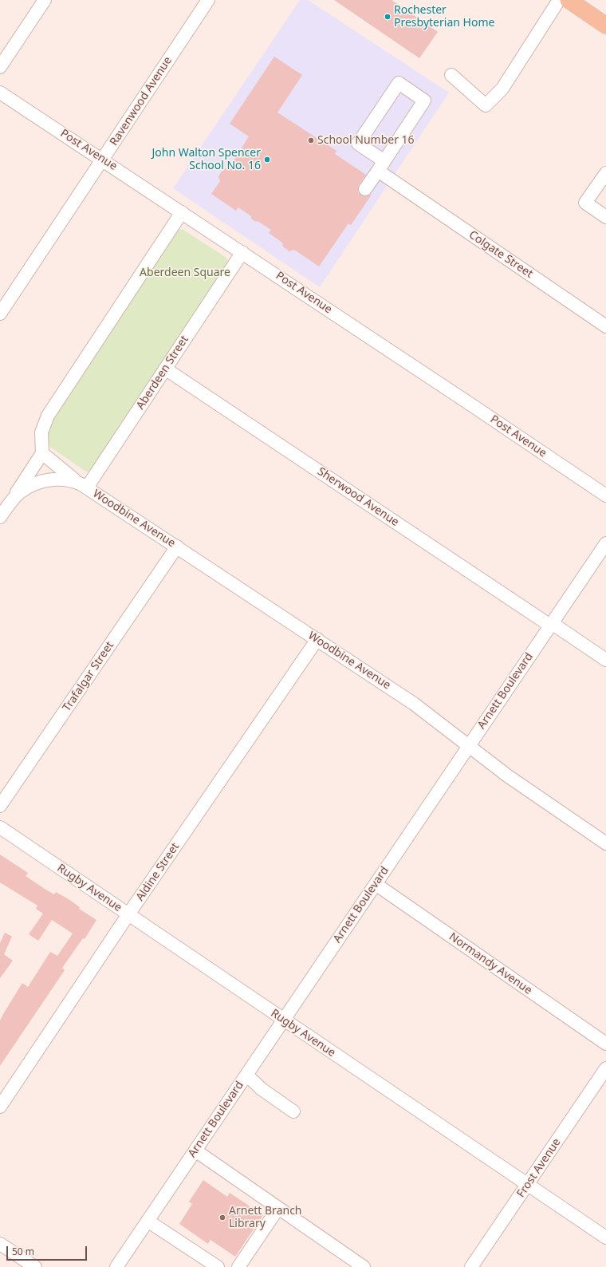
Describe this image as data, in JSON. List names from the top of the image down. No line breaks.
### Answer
{"streets":{"street":["Ravenwood Avenue","Post Avenue","Colgate Street","Aberdeen Street","Sherwood Avenue","Woodbine Avenue","Trafalgar Street","Arnett Boulevard","Aldine Street","Rugby Avenue","Normandy Avenue","Frost Avenue"]},"crossings":[["Ravenwood Avenue","Post Avenue"],["Post Avenue","Aberdeen Street"],["Aberdeen Street","Sherwood Avenue"],["Aberdeen Street","Woodbine Avenue"],["Sherwood Avenue","Arnett Boulevard"],["Woodbine Avenue","Trafalgar Street"],["Woodbine Avenue","Arnett Boulevard"],["Woodbine Avenue","Aldine Street"],["Arnett Boulevard","Rugby Avenue"],["Arnett Boulevard","Normandy Avenue"],["Aldine Street","Rugby Avenue"],["Rugby Avenue","Frost Avenue"]],"parks":["Aberdeen Square"],"places":["Rochester Presbyterian Home","School Number 16","John Walton Spencer School No. 16","Arnett Branch Library"],"scale_bar":"50 m"}
